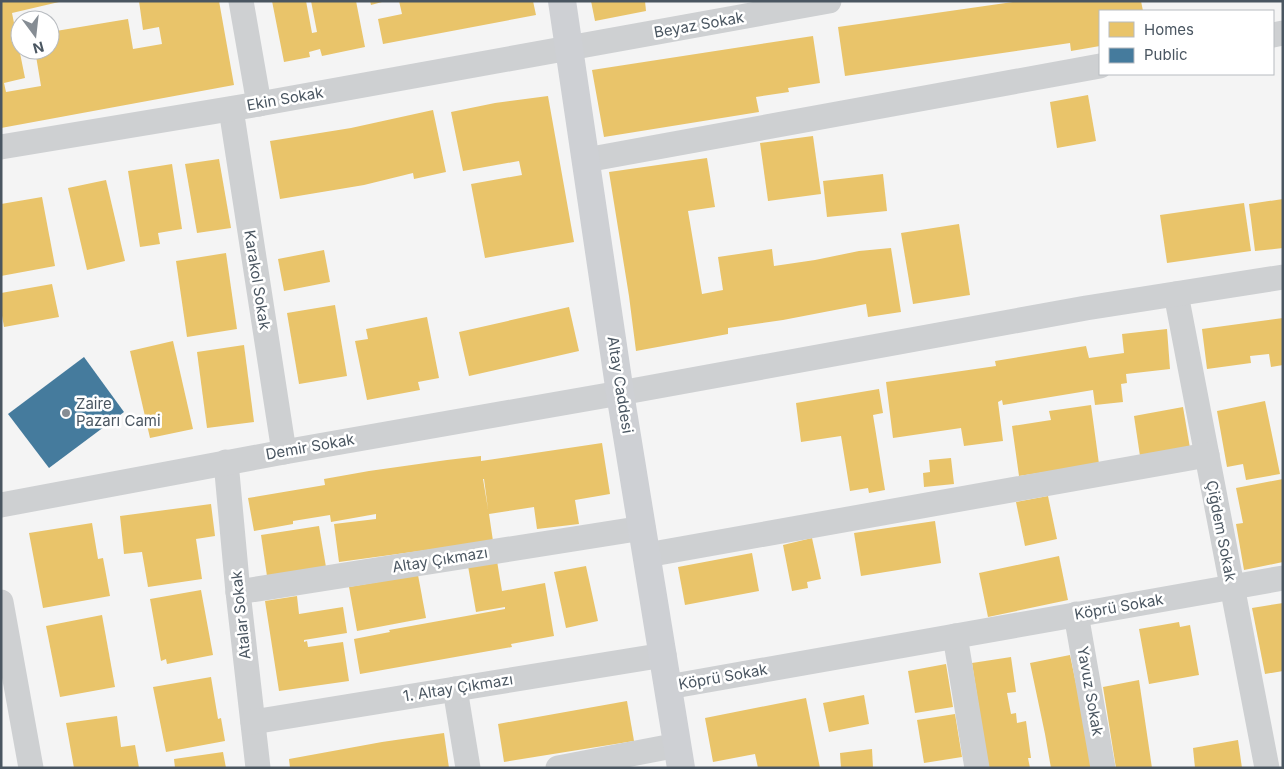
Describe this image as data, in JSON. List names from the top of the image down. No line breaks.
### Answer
{"streets":{"main road":["Altay Caddesi"],"street":["Beyaz Sokak","Ekin Sokak","Karakol Sokak","Demir Sokak","Çiğdem Sokak","Altay Çıkmazı","Köprü Sokak","Atalar Sokak","1. Altay Çıkmazı","Yavuz Sokak"]},"crossings":[["Beyaz Sokak","Ekin Sokak"],["Beyaz Sokak","Altay Caddesi"],["Ekin Sokak","Karakol Sokak"],["Ekin Sokak","Altay Caddesi"],["Karakol Sokak","Demir Sokak"],["Altay Caddesi","Demir Sokak"],["Altay Caddesi","Altay Çıkmazı"],["Altay Caddesi","Köprü Sokak"],["Altay Caddesi","1. Altay Çıkmazı"],["Demir Sokak","Çiğdem Sokak"],["Demir Sokak","Atalar Sokak"],["Çiğdem Sokak","Altay Çıkmazı"],["Çiğdem Sokak","Köprü Sokak"],["Altay Çıkmazı","Atalar Sokak"],["Köprü Sokak","Yavuz Sokak"],["Atalar Sokak","1. Altay Çıkmazı"]],"places":["Zaire Pazarı Cami"],"legend":["Homes","Public"],"north":"bottom"}
